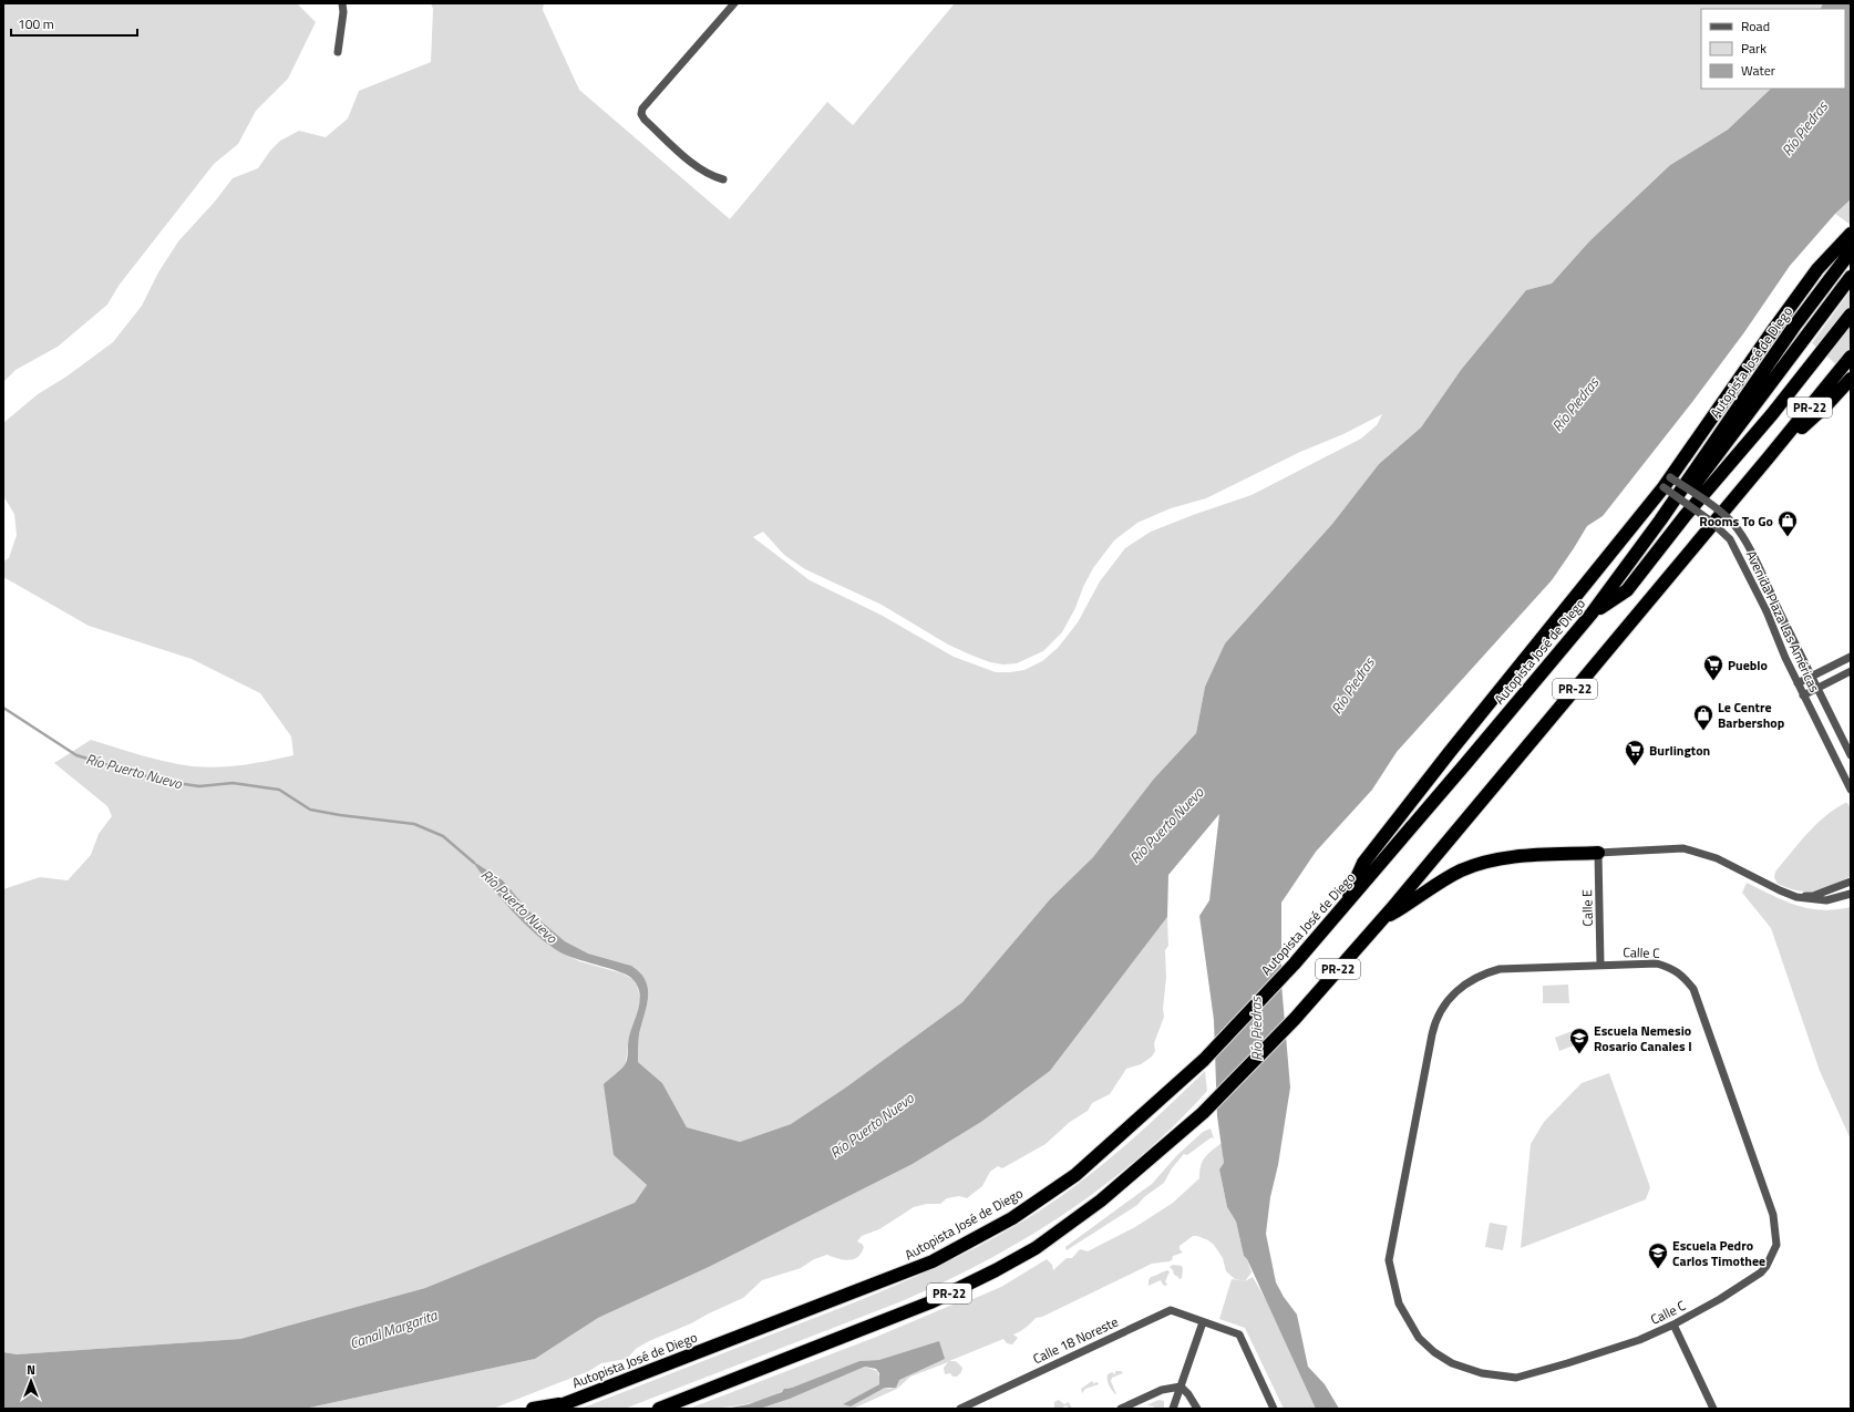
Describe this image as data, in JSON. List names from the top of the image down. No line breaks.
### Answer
{"streets":{"highway":["Autopista José de Diego","PR-22"],"street":["Avenida Plaza Las Américas","Calle E","Calle C","Calle 18 Noreste"]},"crossings":[["Calle E","Calle C"]],"water":["Río Piedras","Río Puerto Nuevo","Canal Margarita"],"places":{"shop":["Rooms To Go","Le Centre Barbershop"],"supermarket":["Pueblo","Burlington"],"school or university":["Escuela Nemesio Rosario Canales I","Escuela Pedro Carlos Timothee"]},"legend":["Road","Park","Water"],"scale_bar":"100 m","north":"top"}
